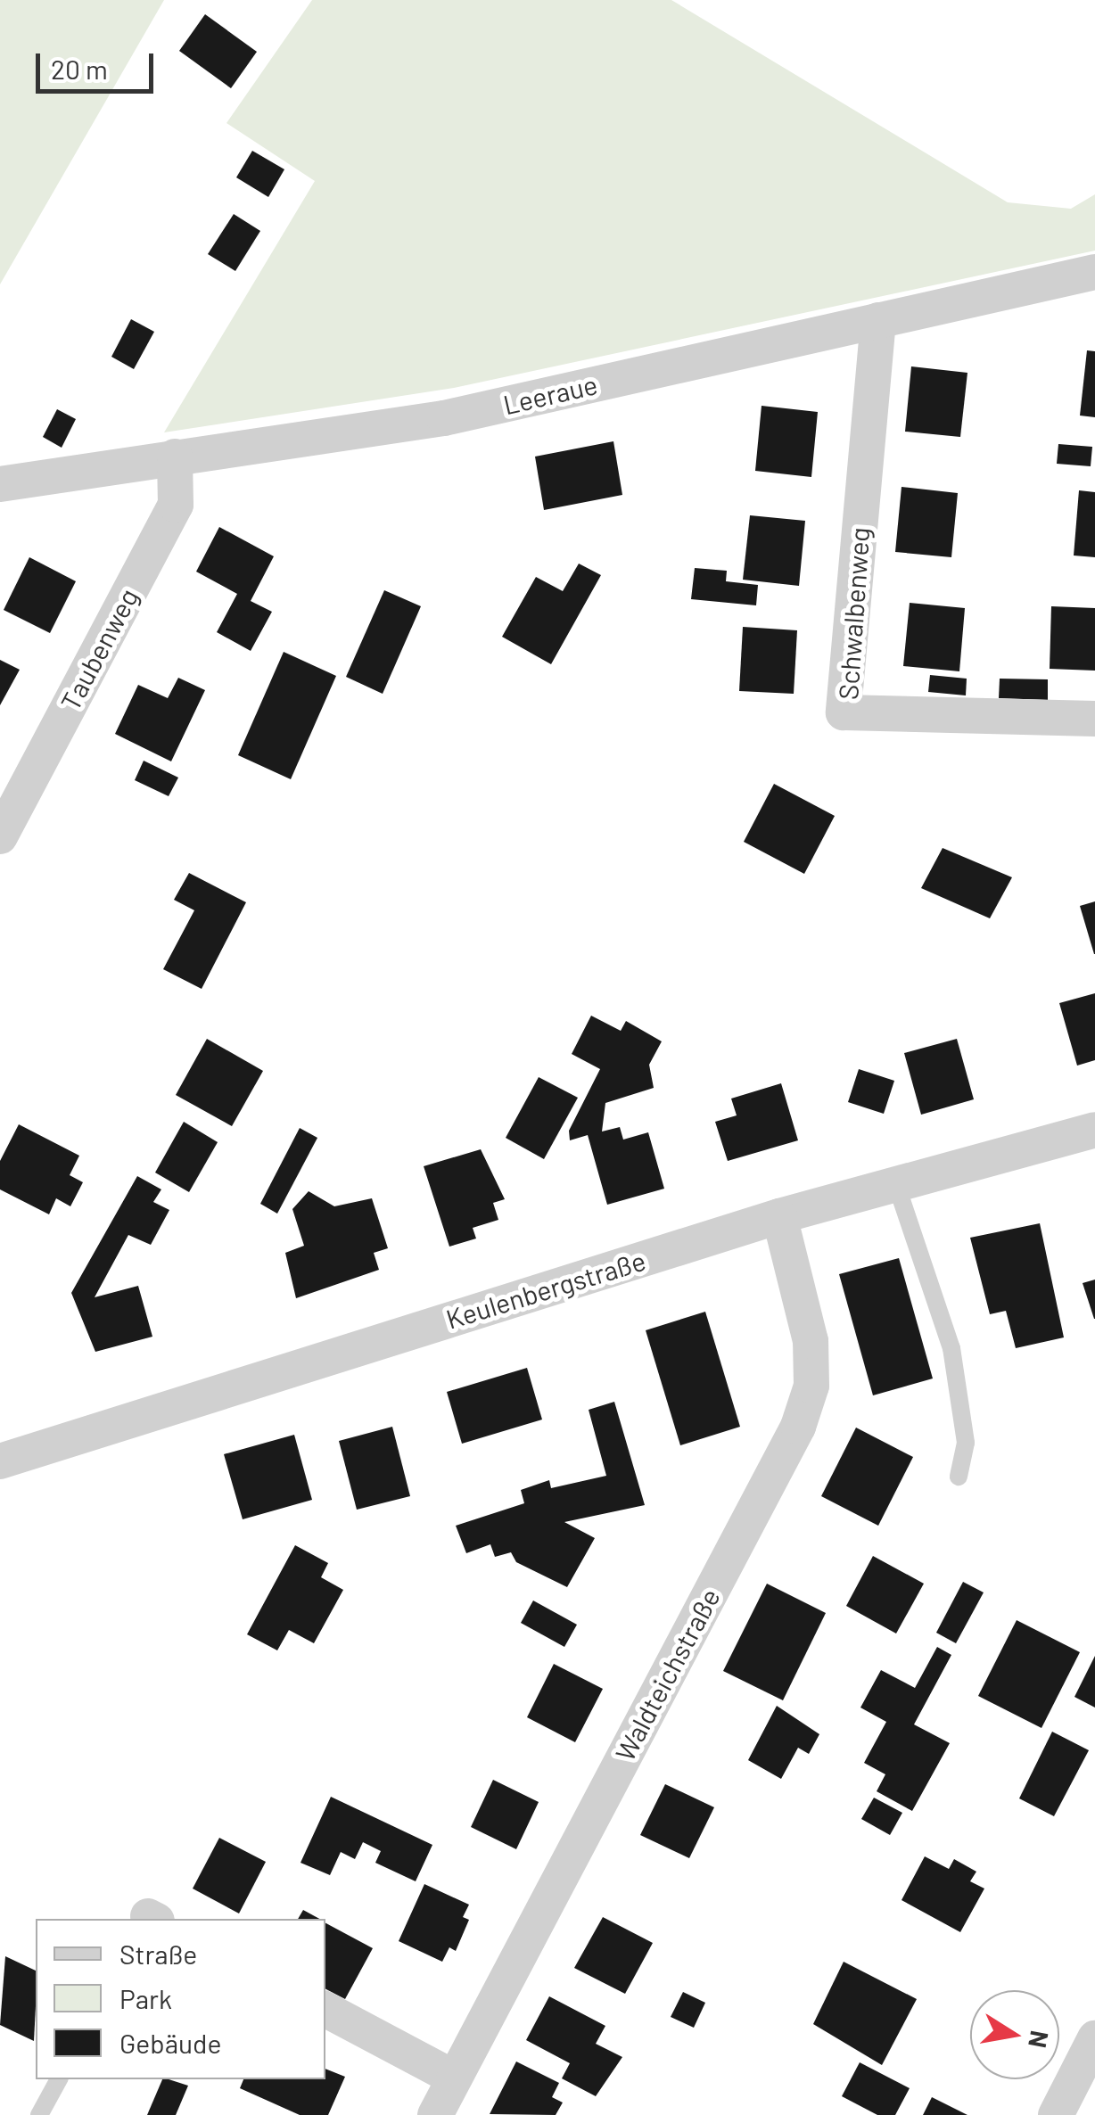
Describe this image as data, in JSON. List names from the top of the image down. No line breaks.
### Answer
{"streets":{"street":["Leeraue","Schwalbenweg","Taubenweg","Keulenbergstraße","Waldteichstraße"]},"crossings":[["Leeraue","Schwalbenweg"],["Leeraue","Taubenweg"],["Keulenbergstraße","Waldteichstraße"]],"legend":["Straße","Park","Gebäude"],"scale_bar":"20 m","north":"right"}
